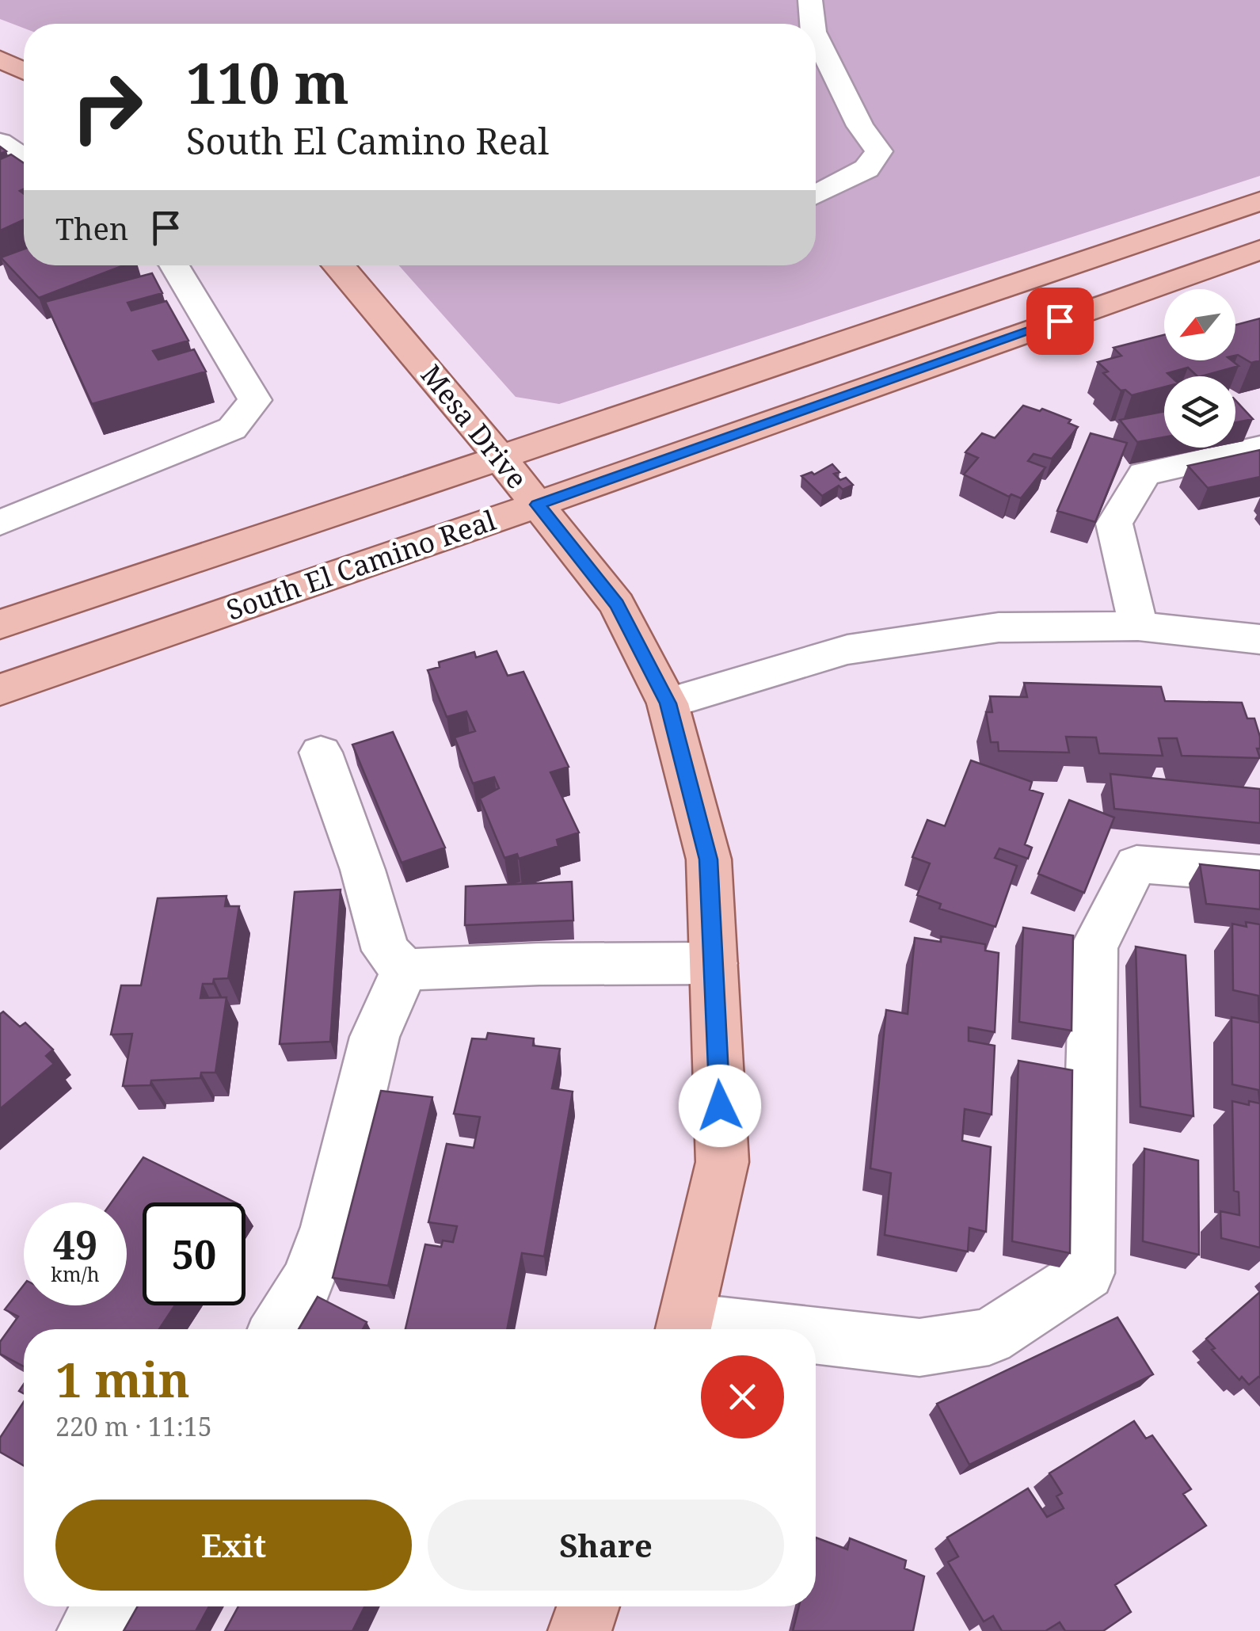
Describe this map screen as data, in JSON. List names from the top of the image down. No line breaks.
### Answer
{"streets":{"main road":["Mesa Drive","South El Camino Real"]},"crossings":[["Mesa Drive","South El Camino Real"]],"north":"bottom left","page":{"turn":["110 m","South El Camino Real"],"then":"Then","speed":"49 km/h","limit":"50","heading":["1 min","220 m · 11:15"],"buttons":["Exit","Share"]}}
